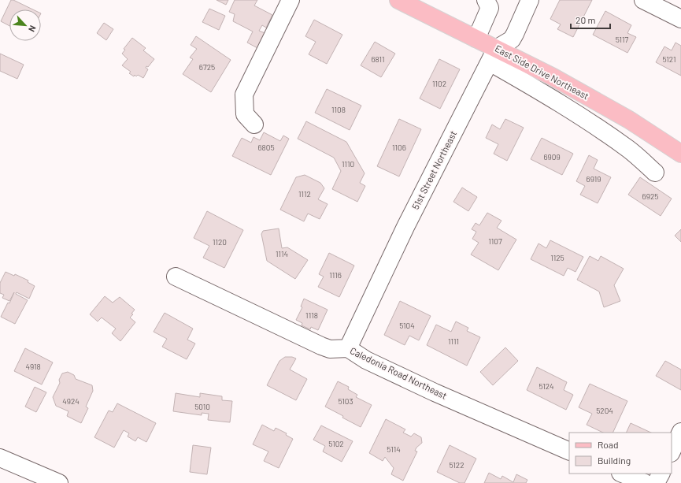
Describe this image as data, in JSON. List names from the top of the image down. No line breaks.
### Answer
{"streets":{"main road":["East Side Drive Northeast"],"street":["51st Street Northeast","Caledonia Road Northeast"]},"crossings":[["East Side Drive Northeast","51st Street Northeast"],["51st Street Northeast","Caledonia Road Northeast"]],"house_numbers":["5117","6811","5121","6725","1102","1108","6805","1106","6909","1110","6919","1112","6925","1107","1120","1114","1125","1116","1118","5104","1111","4918","5124","4924","5103","5010","5204","5102","5114","5122"],"legend":["Road","Building"],"scale_bar":"20 m","north":"bottom right"}
